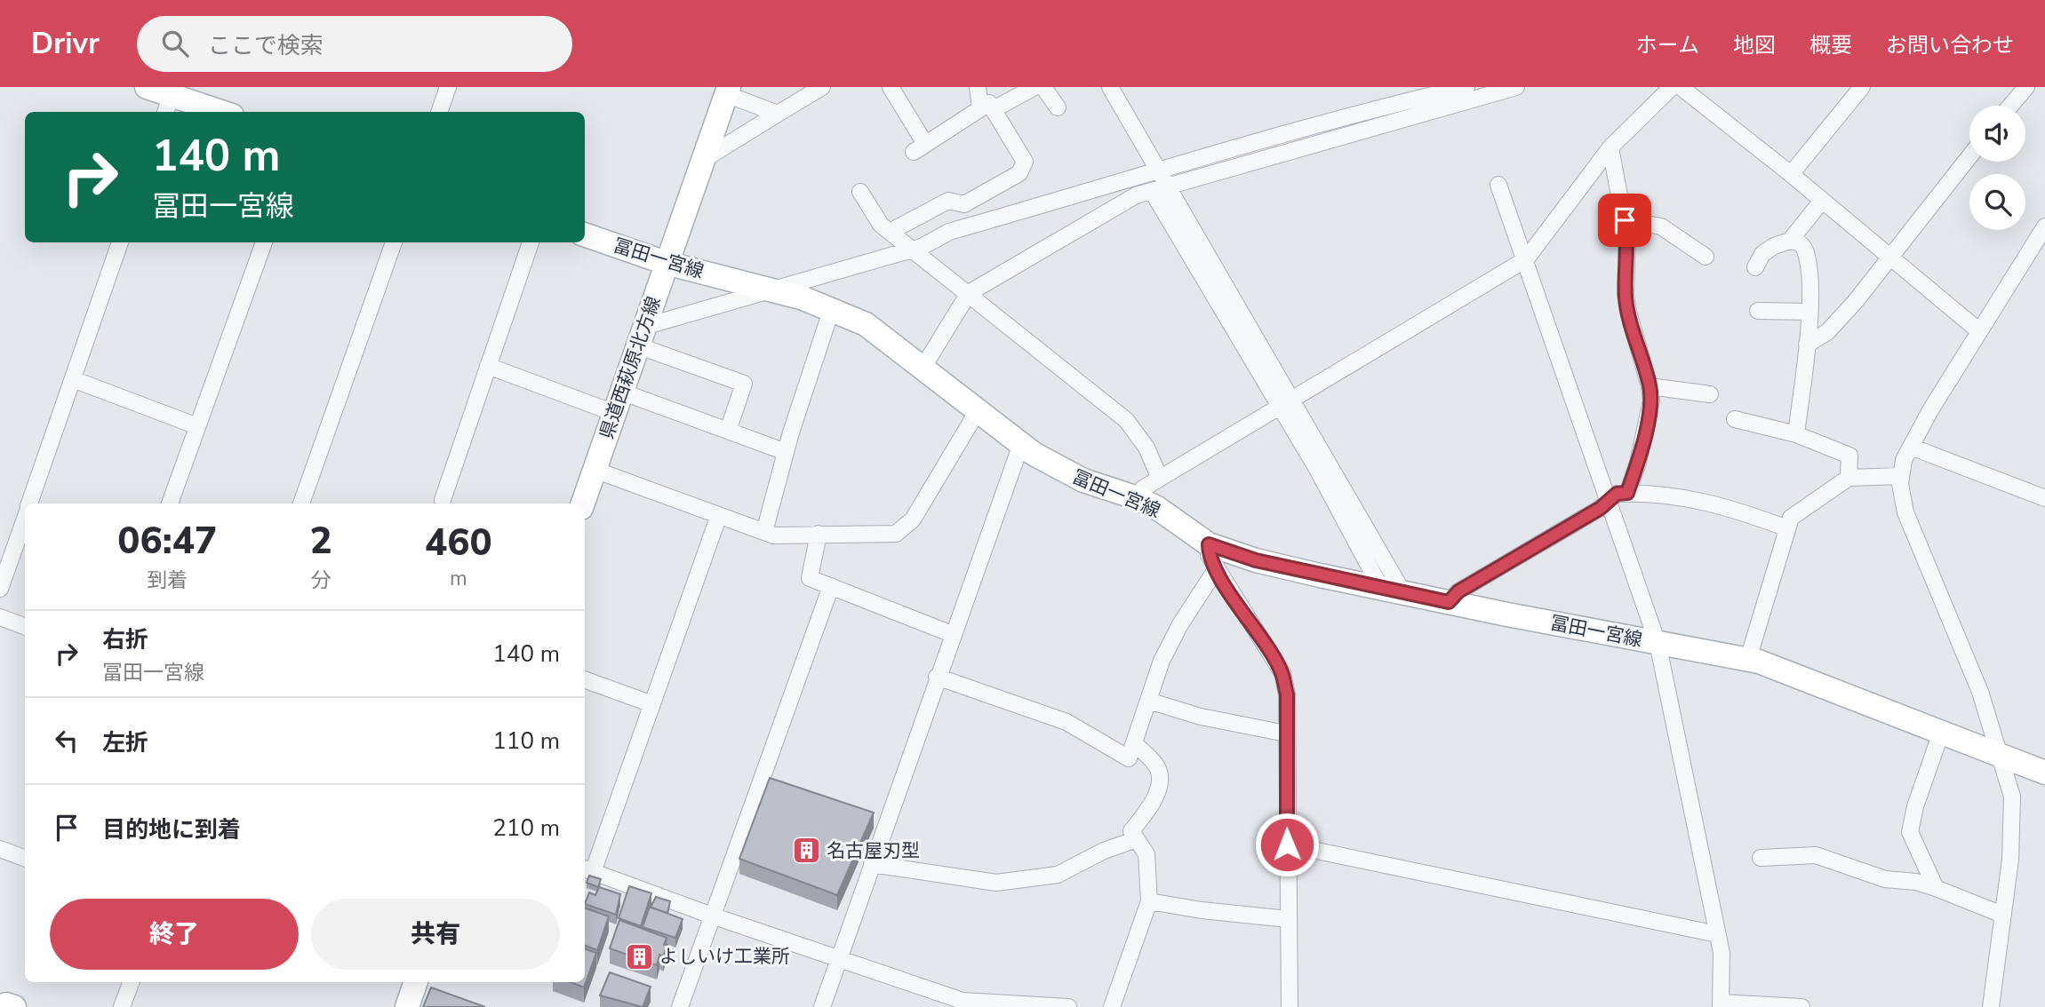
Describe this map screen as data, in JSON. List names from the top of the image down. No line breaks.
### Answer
{"streets":{"main road":["冨田一宮線","県道西萩原北方線"]},"crossings":[["冨田一宮線","県道西萩原北方線"]],"places":{"building":["名古屋刃型","よしいけ工業所"]},"page":{"header":"Drivr","search":"ここで検索","nav":["ホーム","地図","概要","お問い合わせ"],"turn":["140 m","冨田一宮線"],"eta":["06:47","到着","2","分","460","m"],"list":[{"name":"右折","note":"冨田一宮線","value":"140 m"},{"name":"左折","value":"110 m"},{"name":"目的地に到着","value":"210 m"}],"buttons":["終了","共有"]}}
